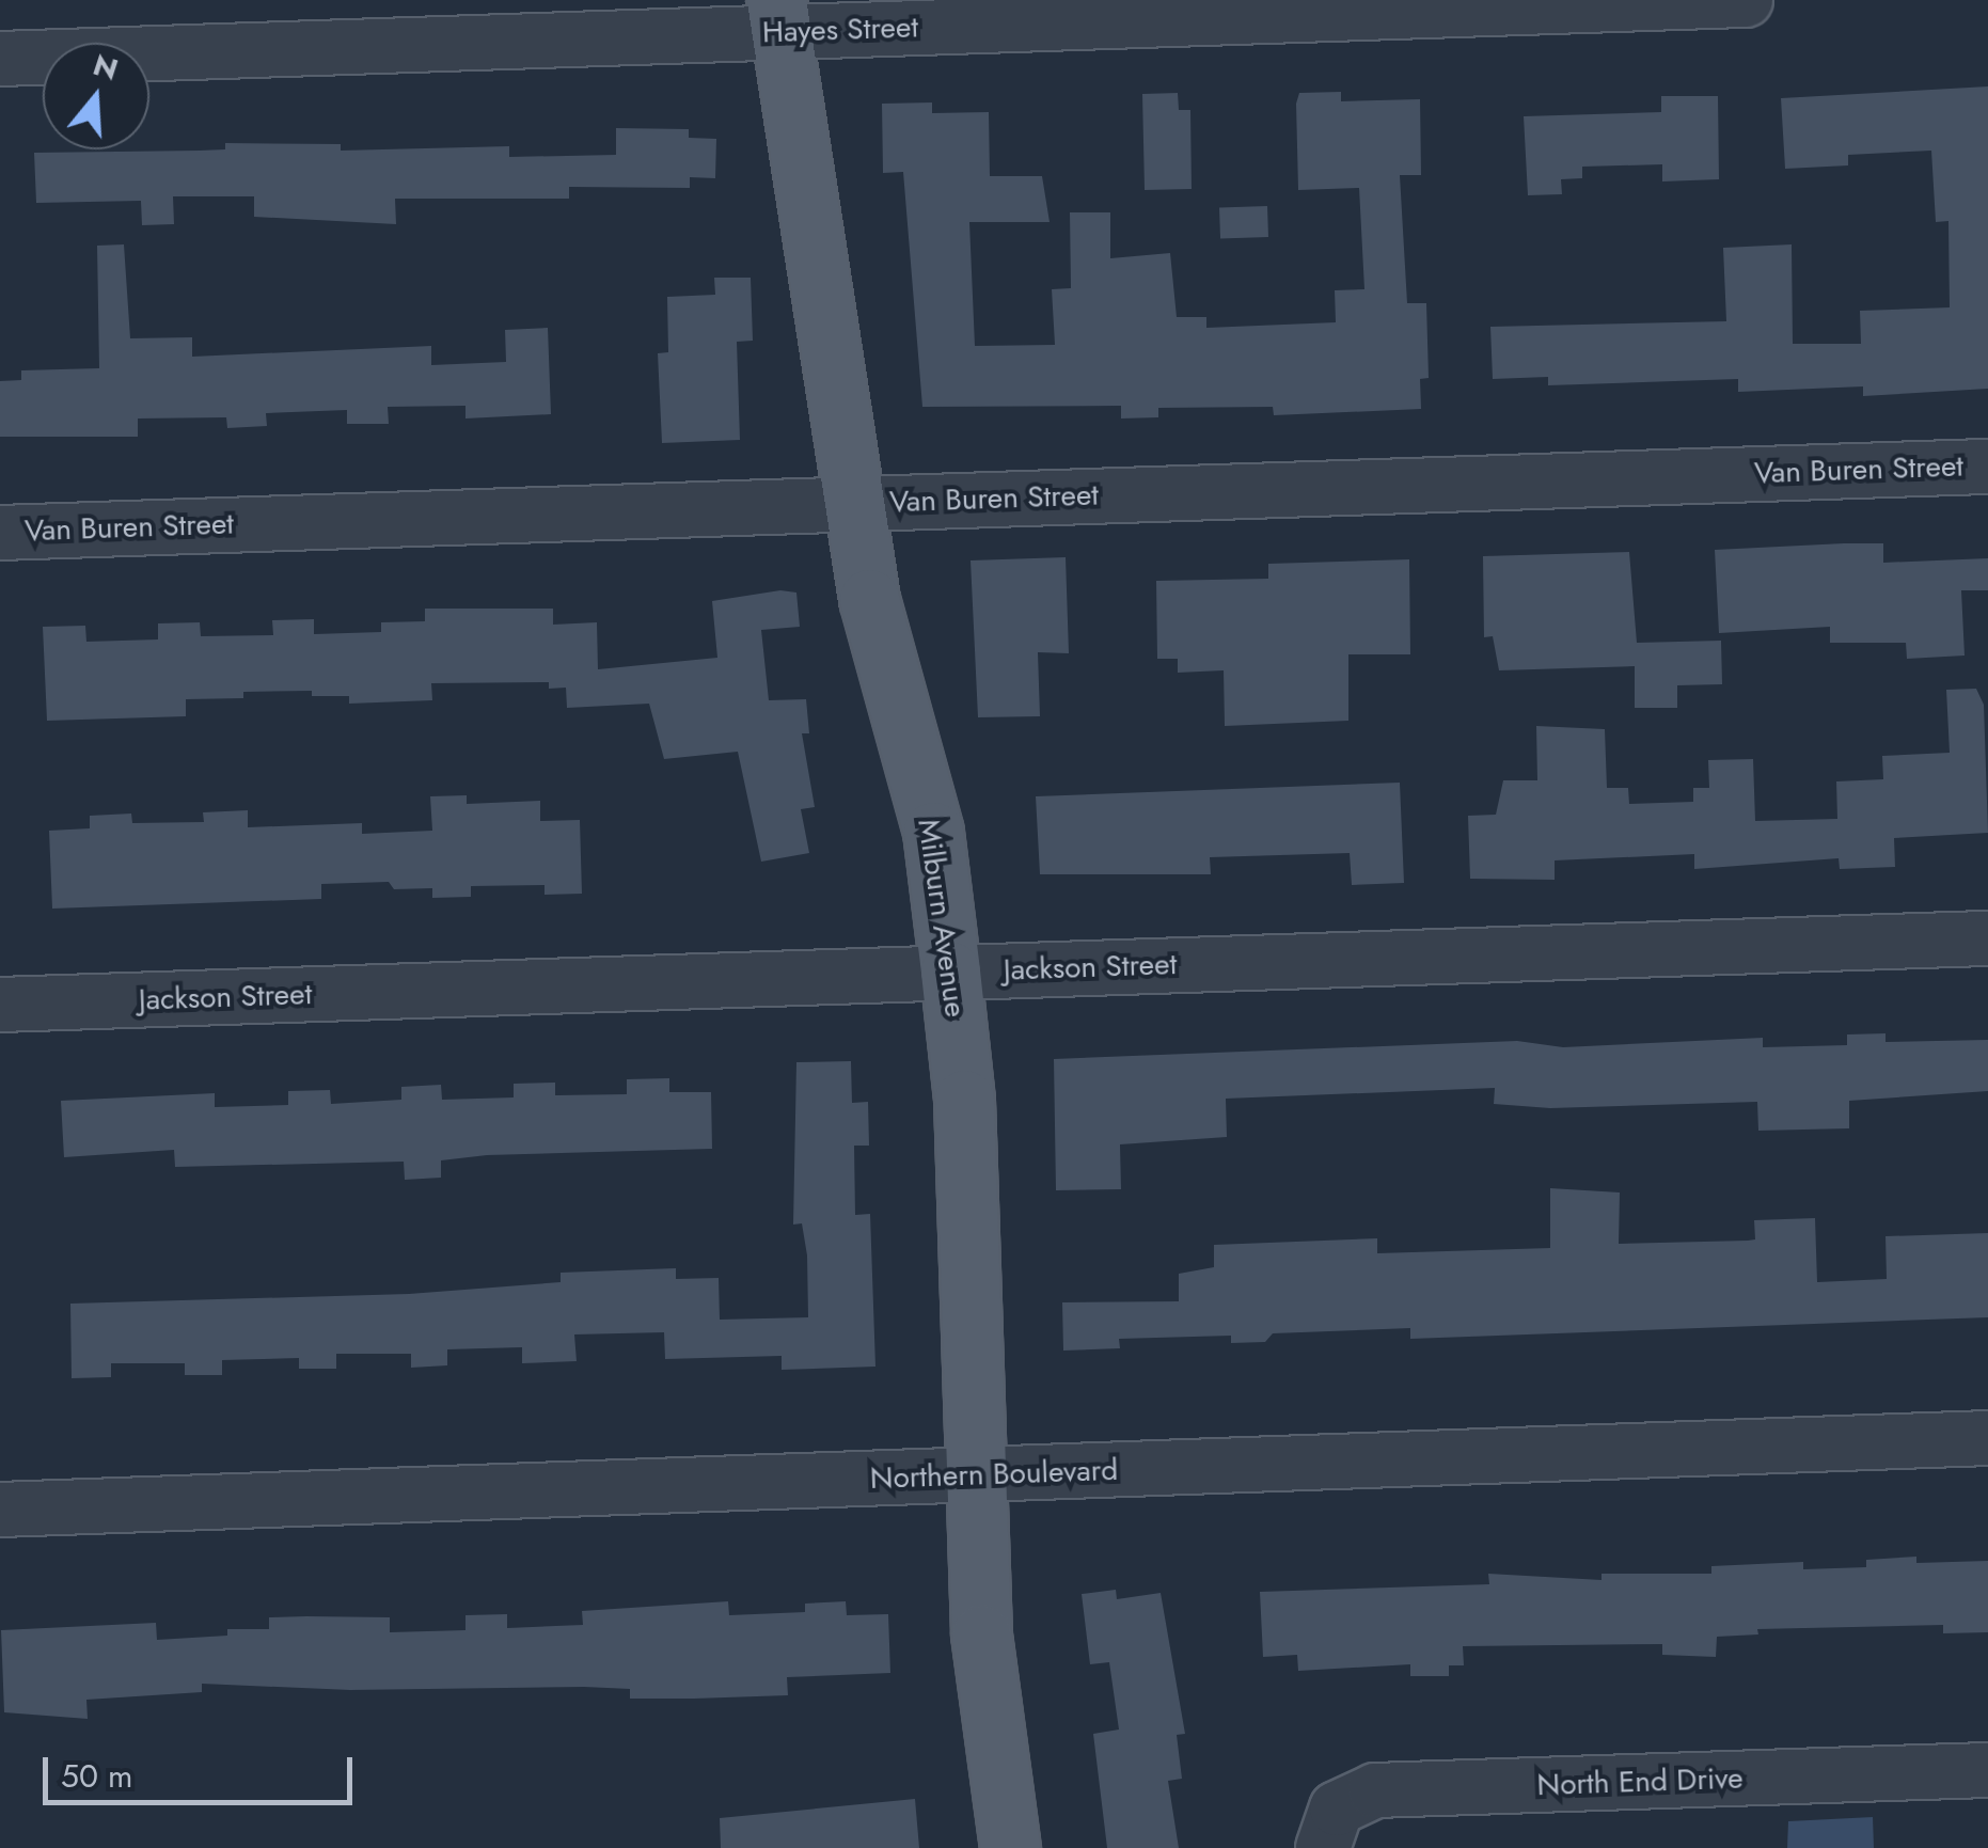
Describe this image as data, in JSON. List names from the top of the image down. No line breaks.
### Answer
{"streets":{"main road":["Milburn Avenue"],"street":["Hayes Street","Van Buren Street","Jackson Street","Northern Boulevard","North End Drive"]},"crossings":[["Hayes Street","Milburn Avenue"],["Van Buren Street","Milburn Avenue"],["Milburn Avenue","Jackson Street"],["Milburn Avenue","Northern Boulevard"]],"scale_bar":"50 m","north":"top"}
